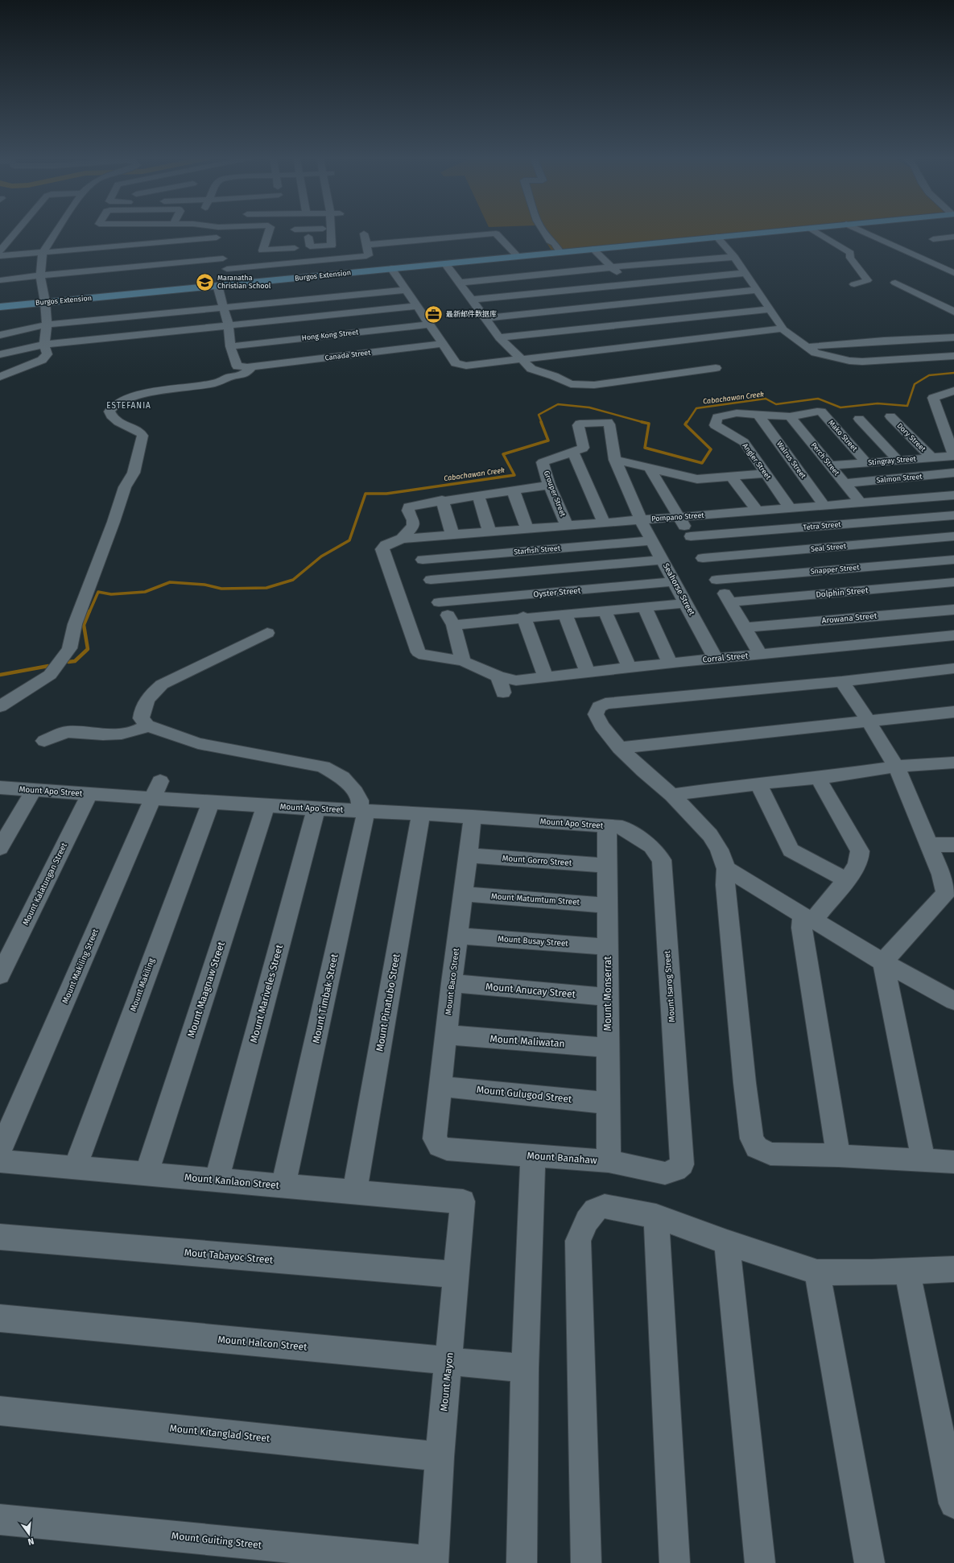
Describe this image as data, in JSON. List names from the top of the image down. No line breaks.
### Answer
{"streets":{"main road":["Burgos Extension"],"street":["Hong Kong Street","Canada Street","Mako Street","Dory Street","Perch Street","Walrus Street","Stingray Street","Angler Street","Salmon Street","Grouper Street","Pompano Street","Tetra Street","Seal Street","Starfish Street","Snapper Street","Seahorse Street","Oyster Street","Dolphin Street","Arowana Street","Corral Street","Mount Apo Street","Mount Gorro Street","Mount Kalatungan Street","Mount Matumtum Street","Mount Busay Street","Mount Makiling Street","Mount Baco Street","Mount Makiling","Mount Isarog Street","Mount Maagnaw Street","Mount Anucay Street","Mount Mariveles Street","Mount Monserrat","Mount Timbak Street","Mount Pinatubo Street","Mount Maliwatan","Mount Gulugod Street","Mount Banahaw","Mount Kanlaon Street","Mout Tabayoc Street","Mount Halcon Street","Mount Mayon","Mount Kitanglad Street","Mount Guiting Street"]},"crossings":[["Hong Kong Street","Canada Street"],["Mako Street","Perch Street"],["Mako Street","Stingray Street"],["Dory Street","Stingray Street"],["Perch Street","Stingray Street"],["Perch Street","Salmon Street"],["Perch Street","Pompano Street"],["Walrus Street","Angler Street"],["Walrus Street","Pompano Street"],["Angler Street","Pompano Street"],["Grouper Street","Pompano Street"],["Grouper Street","Seahorse Street"],["Pompano Street","Seahorse Street"],["Pompano Street","Corral Street"],["Starfish Street","Seahorse Street"],["Seahorse Street","Oyster Street"],["Seahorse Street","Corral Street"],["Mount Apo Street","Mount Kalatungan Street"],["Mount Apo Street","Mount Makiling Street"],["Mount Apo Street","Mount Baco Street"],["Mount Apo Street","Mount Makiling"],["Mount Apo Street","Mount Isarog Street"],["Mount Apo Street","Mount Maagnaw Street"],["Mount Apo Street","Mount Mariveles Street"],["Mount Apo Street","Mount Monserrat"],["Mount Apo Street","Mount Timbak Street"],["Mount Apo Street","Mount Pinatubo Street"],["Mount Gorro Street","Mount Baco Street"],["Mount Gorro Street","Mount Monserrat"],["Mount Matumtum Street","Mount Baco Street"],["Mount Matumtum Street","Mount Monserrat"],["Mount Busay Street","Mount Baco Street"],["Mount Busay Street","Mount Monserrat"],["Mount Baco Street","Mount Anucay Street"],["Mount Baco Street","Mount Maliwatan"],["Mount Baco Street","Mount Gulugod Street"],["Mount Baco Street","Mount Banahaw"],["Mount Makiling","Mount Kanlaon Street"],["Mount Isarog Street","Mount Monserrat"],["Mount Isarog Street","Mount Banahaw"],["Mount Maagnaw Street","Mount Kanlaon Street"],["Mount Anucay Street","Mount Monserrat"],["Mount Mariveles Street","Mount Kanlaon Street"],["Mount Monserrat","Mount Maliwatan"],["Mount Monserrat","Mount Gulugod Street"],["Mount Monserrat","Mount Banahaw"],["Mount Timbak Street","Mount Kanlaon Street"],["Mount Pinatubo Street","Mount Kanlaon Street"],["Mount Kanlaon Street","Mount Mayon"],["Mout Tabayoc Street","Mount Mayon"],["Mount Halcon Street","Mount Mayon"],["Mount Mayon","Mount Kitanglad Street"],["Mount Mayon","Mount Guiting Street"]],"districts":["ESTEFANIA"],"water":["Cabachawan Creek"],"places":{"school or university":["Maranatha Christian School"],"office":["最新邮件数据库"]},"north":"bottom"}
